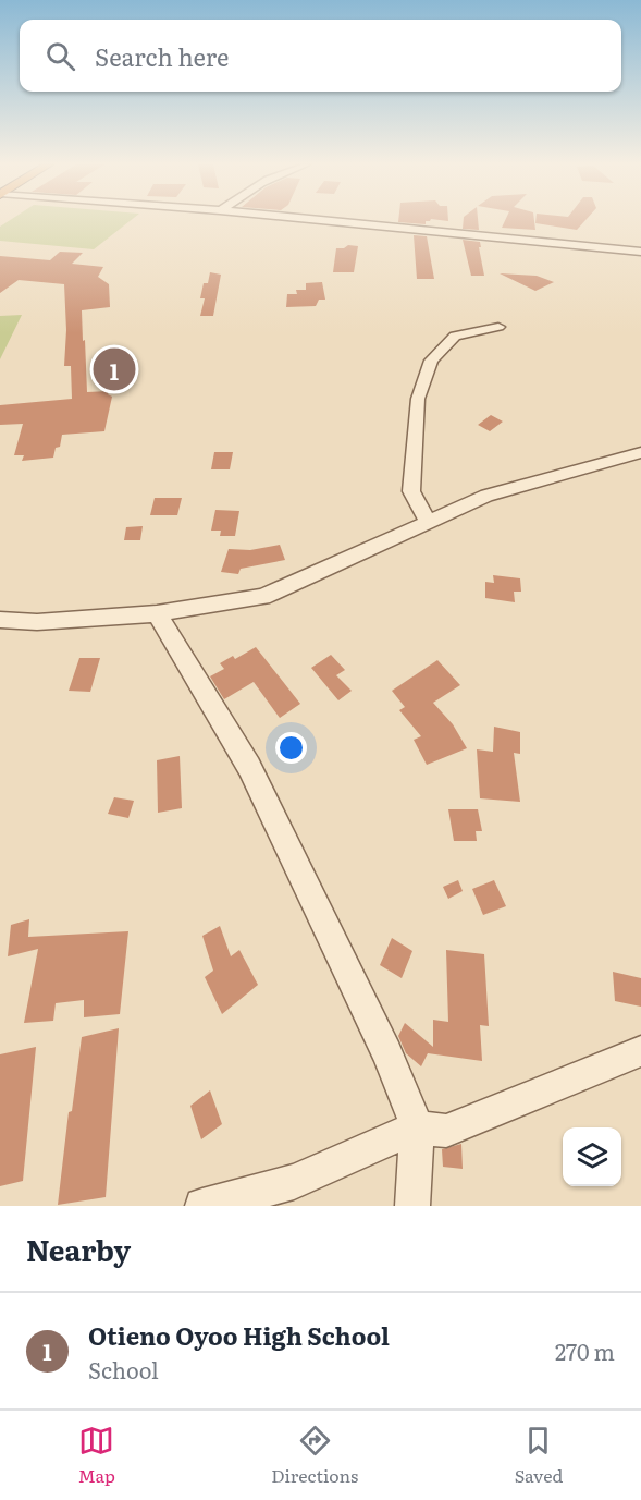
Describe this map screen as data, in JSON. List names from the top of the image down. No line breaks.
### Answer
{"page":{"search":"Search here","pins":"1","heading":"Nearby","list":[{"mark":"1","name":"Otieno Oyoo High School","note":"School","value":"270 m"}],"nav":["Map","Directions","Saved"]}}
